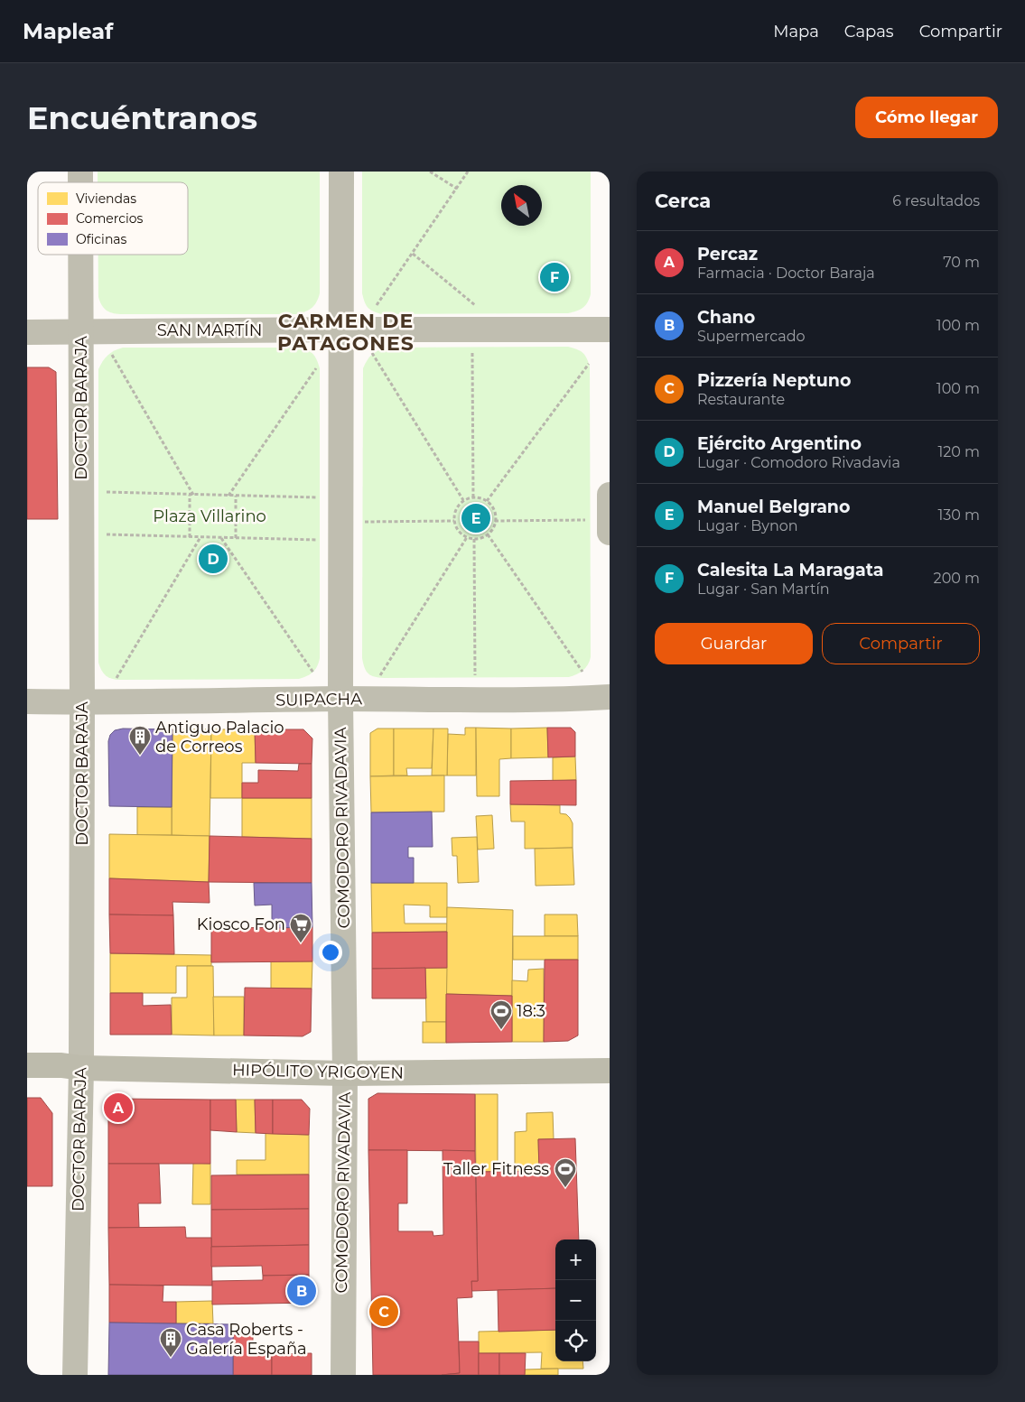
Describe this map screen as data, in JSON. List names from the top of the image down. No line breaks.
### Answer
{"streets":{"main road":["HIPÓLITO YRIGOYEN"],"street":["SAN MARTÍN","DOCTOR BARAJA","SUIPACHA","COMODORO RIVADAVIA"]},"crossings":[["SAN MARTÍN","DOCTOR BARAJA"],["SAN MARTÍN","COMODORO RIVADAVIA"],["DOCTOR BARAJA","SUIPACHA"],["DOCTOR BARAJA","HIPÓLITO YRIGOYEN"],["SUIPACHA","COMODORO RIVADAVIA"],["COMODORO RIVADAVIA","HIPÓLITO YRIGOYEN"]],"districts":["CARMEN DE PATAGONES"],"parks":["Plaza Villarino"],"places":{"building":["Antiguo Palacio de Correos","Casa Roberts - Galería España"],"supermarket":["Kiosco Fon"],"sports":["18:3","Taller Fitness"]},"legend":["Viviendas","Comercios","Oficinas"],"north":"top left","page":{"header":"Mapleaf","nav":["Mapa","Capas","Compartir"],"buttons":["Cómo llegar",["Guardar","Compartir"]],"title":"Encuéntranos","heading":["Cerca","6 resultados"],"list":[{"mark":"A","name":"Percaz","note":"Farmacia · Doctor Baraja","value":"70 m"},{"mark":"B","name":"Chano","note":"Supermercado","value":"100 m"},{"mark":"C","name":"Pizzería Neptuno","note":"Restaurante","value":"100 m"},{"mark":"D","name":"Ejército Argentino","note":"Lugar · Comodoro Rivadavia","value":"120 m"},{"mark":"E","name":"Manuel Belgrano","note":"Lugar · Bynon","value":"130 m"},{"mark":"F","name":"Calesita La Maragata","note":"Lugar · San Martín","value":"200 m"}],"pins":["F","E","D","A","B","C"],"map_buttons":["+","−"]}}
